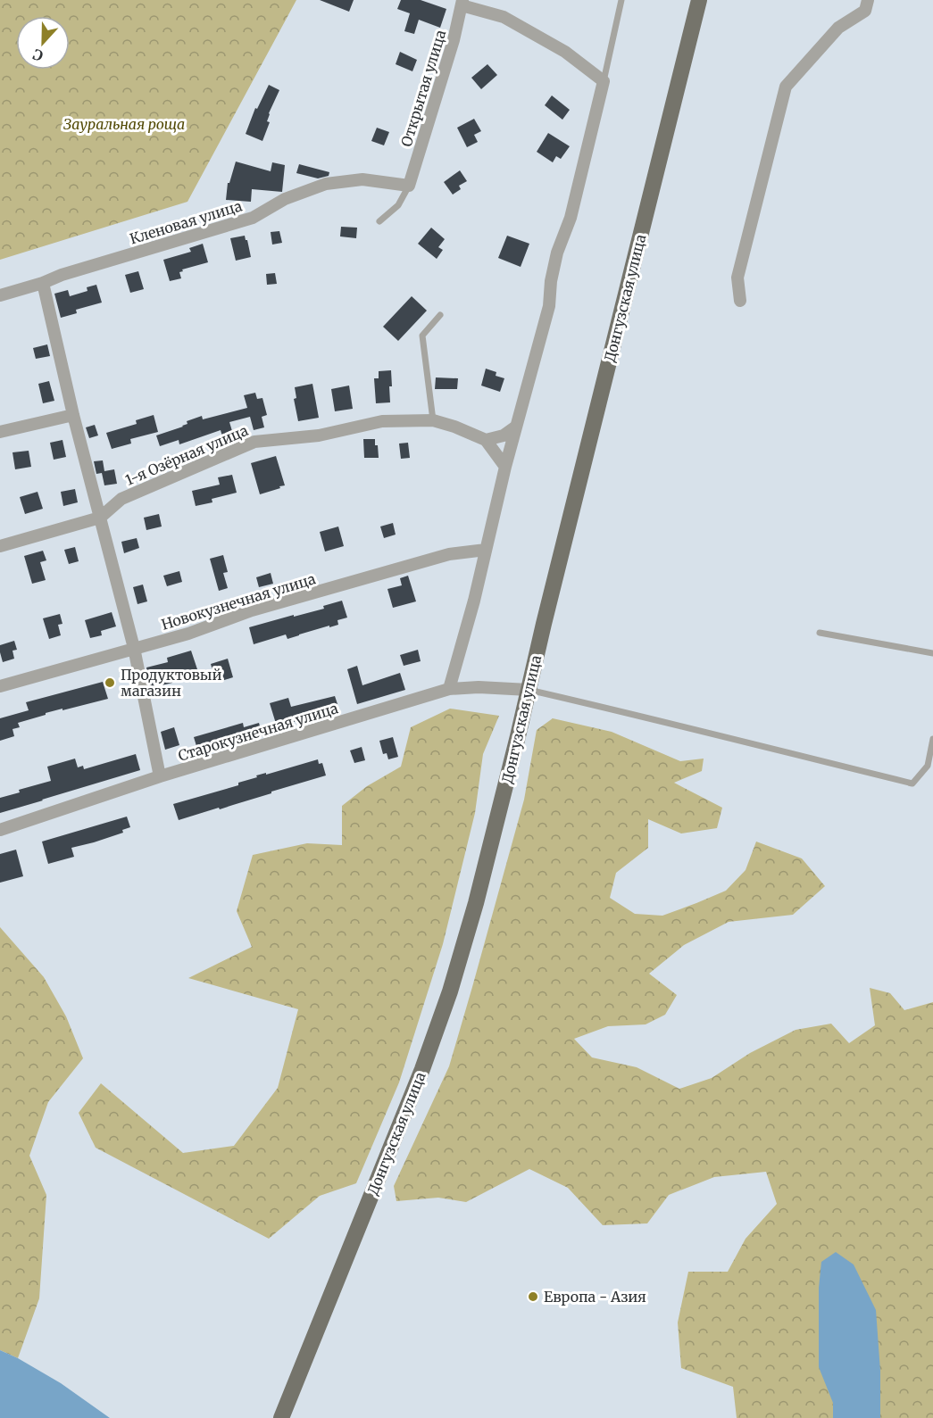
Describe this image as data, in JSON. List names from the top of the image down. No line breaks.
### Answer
{"streets":{"main road":["Донгузская улица"],"street":["Открытая улица","Кленовая улица","1-я Озёрная улица","Новокузнечная улица","Старокузнечная улица"]},"crossings":[["Открытая улица","Кленовая улица"],["Донгузская улица","Старокузнечная улица"]],"parks":["Зауральная роща"],"places":["Продуктовый магазин","Европа - Азия"],"north":"bottom"}
